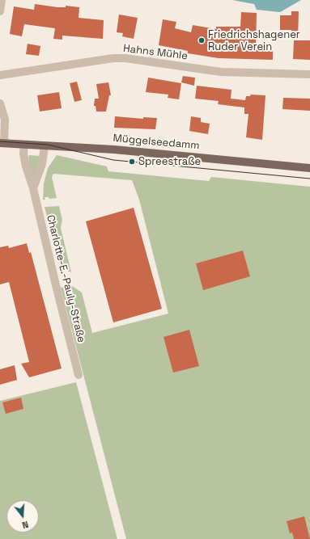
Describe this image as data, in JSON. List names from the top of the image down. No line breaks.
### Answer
{"streets":{"main road":["Müggelseedamm"],"street":["Hahns Mühle","Charlotte-E.-Pauly-Straße"]},"crossings":[["Müggelseedamm","Charlotte-E.-Pauly-Straße"]],"places":["Friedrichshagener Ruder Verein","Spreestraße"],"north":"bottom"}
